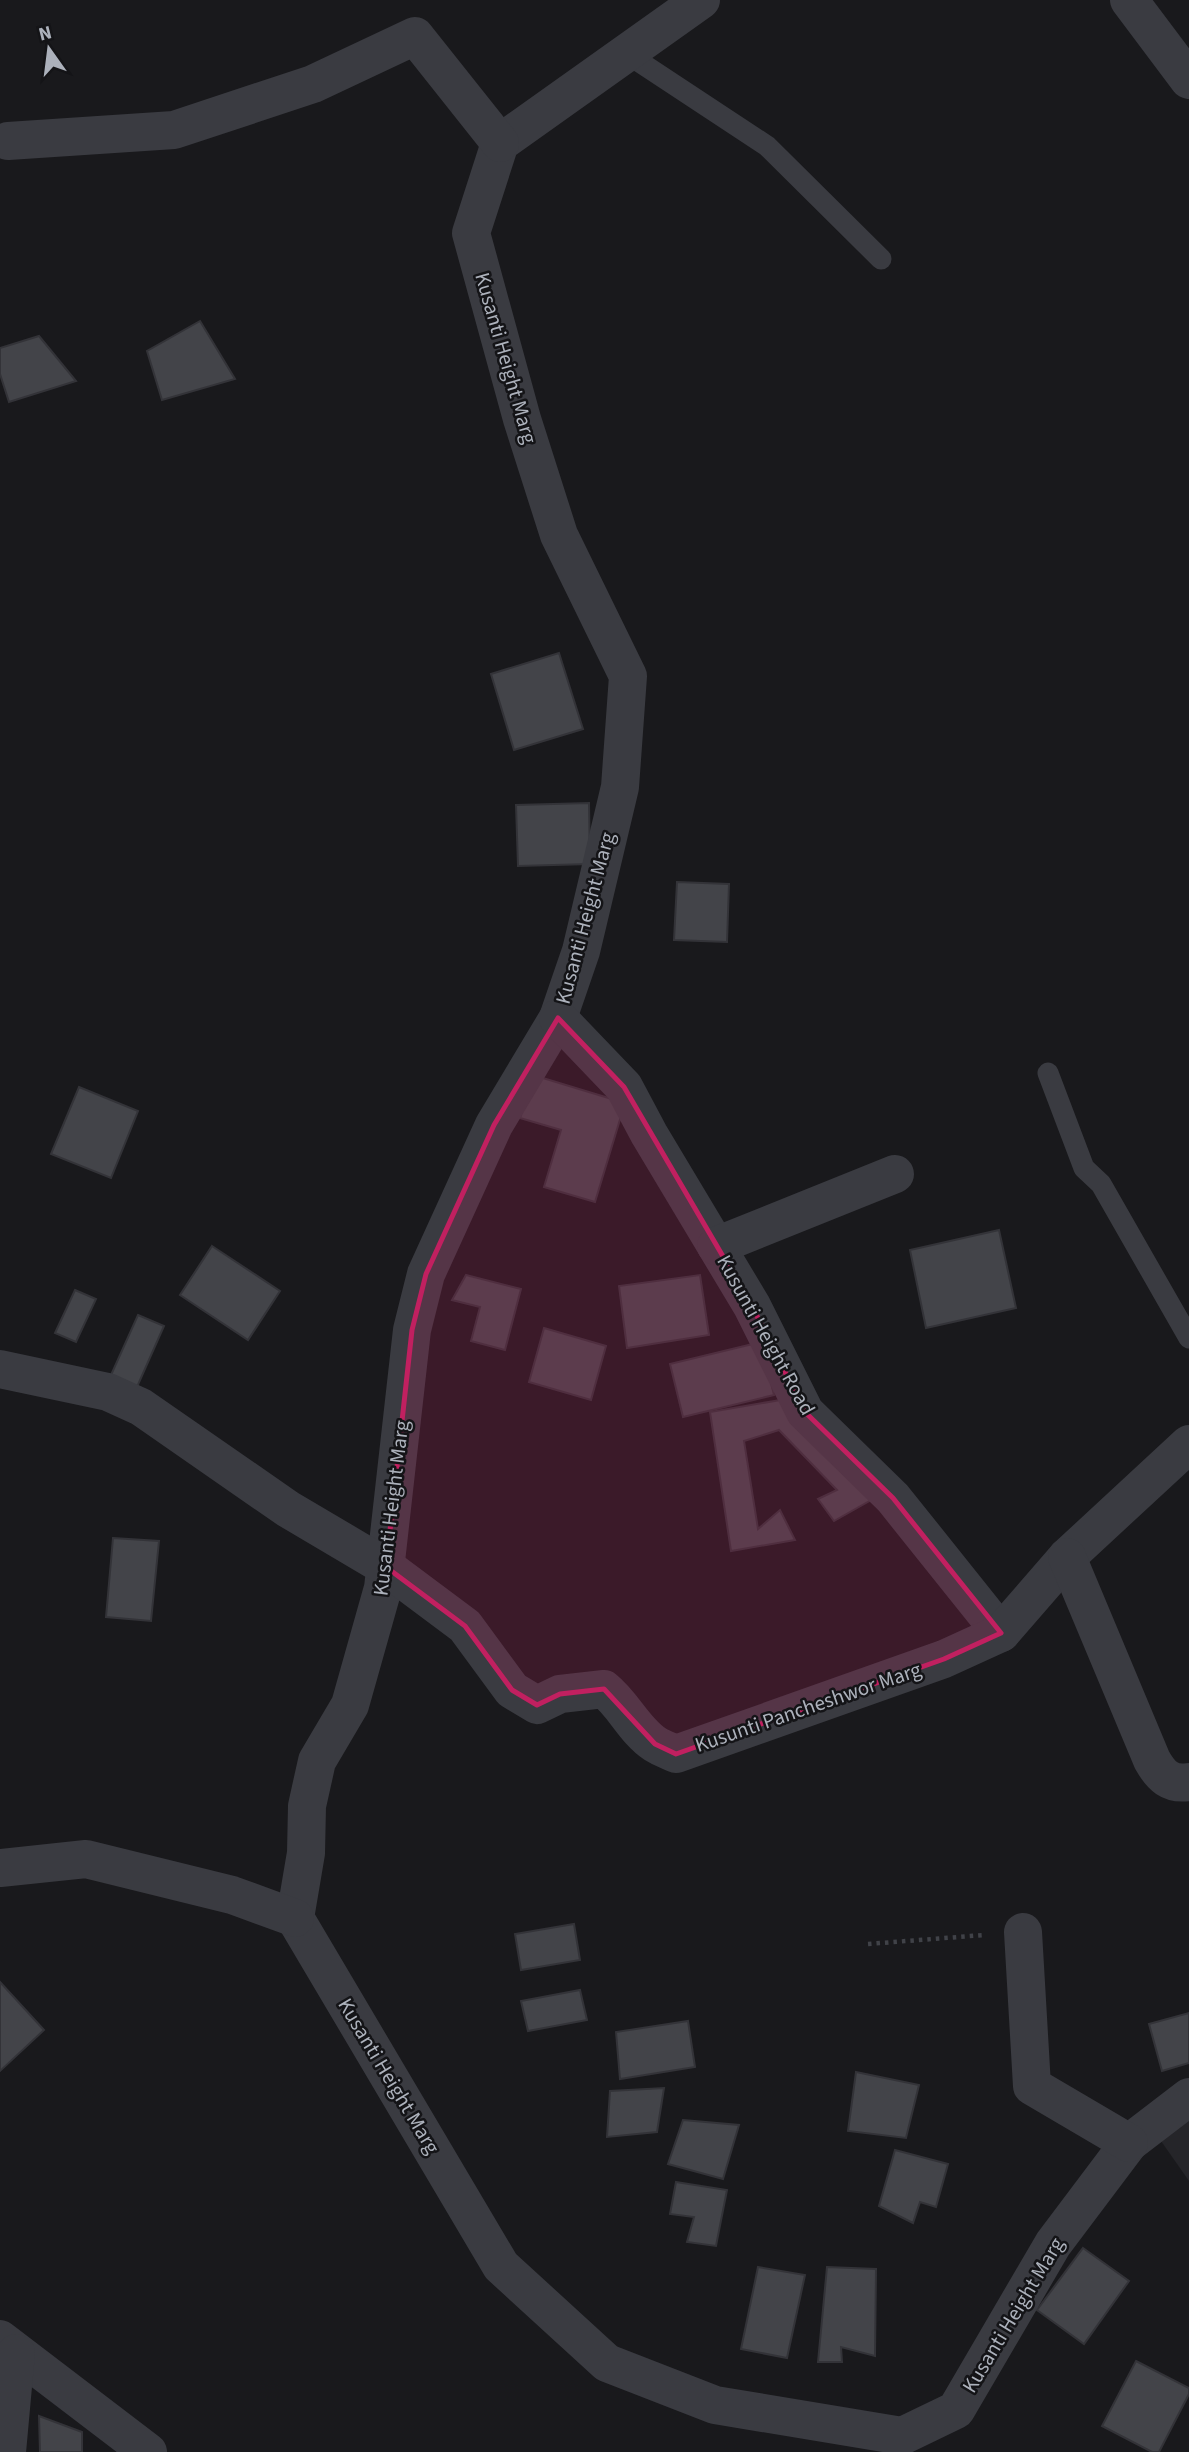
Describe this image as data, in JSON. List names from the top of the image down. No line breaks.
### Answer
{"streets":{"street":["Kusanti Height Marg","Kusunti Height Road","Kusunti Pancheshwor Marg"]},"crossings":[["Kusanti Height Marg","Kusunti Height Road"],["Kusanti Height Marg","Kusunti Pancheshwor Marg"],["Kusunti Height Road","Kusunti Pancheshwor Marg"]],"north":"top"}
